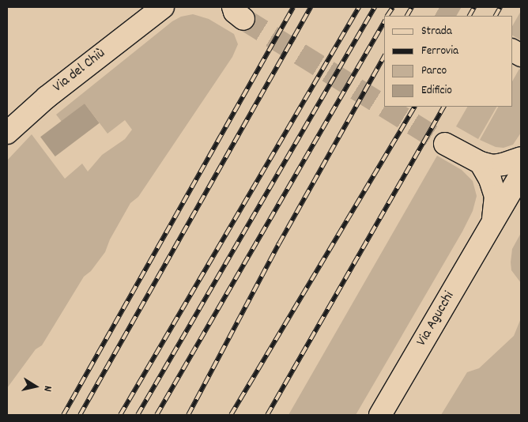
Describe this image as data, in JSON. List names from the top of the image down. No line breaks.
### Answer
{"streets":{"street":["Via del Chiù","Via Agucchi"]},"legend":["Strada","Ferrovia","Parco","Edificio"],"north":"right"}
